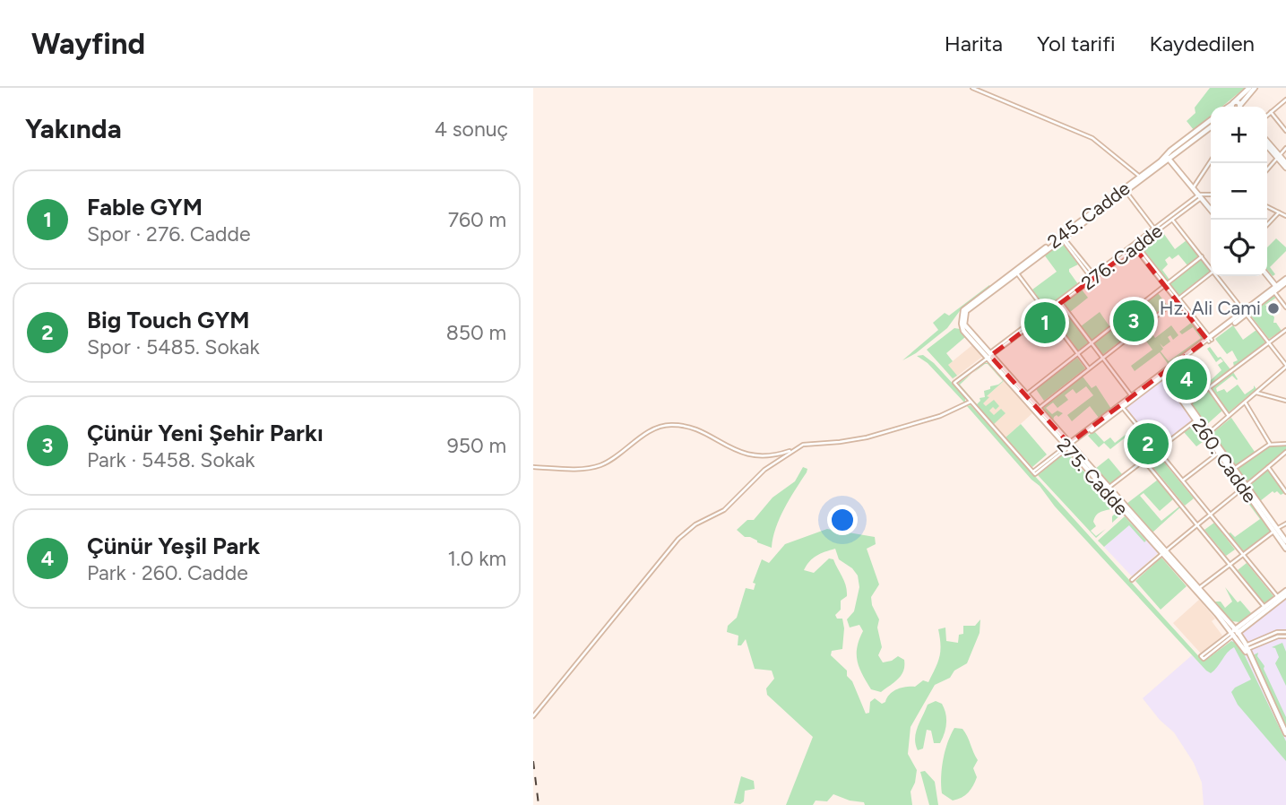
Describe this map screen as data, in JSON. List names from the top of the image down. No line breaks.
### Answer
{"streets":{"street":["245. Cadde","276. Cadde","260. Cadde","275. Cadde"]},"crossings":[["245. Cadde","275. Cadde"],["276. Cadde","275. Cadde"]],"places":["Hz. Ali Cami"],"page":{"header":"Wayfind","nav":["Harita","Yol tarifi","Kaydedilen"],"heading":["Yakında","4 sonuç"],"map_buttons":["+","−"],"list":[{"mark":"1","name":"Fable GYM","note":"Spor · 276. Cadde","value":"760 m"},{"mark":"2","name":"Big Touch GYM","note":"Spor · 5485. Sokak","value":"850 m"},{"mark":"3","name":"Çünür Yeni Şehir Parkı","note":"Park · 5458. Sokak","value":"950 m"},{"mark":"4","name":"Çünür Yeşil Park","note":"Park · 260. Cadde","value":"1.0 km"}],"pins":["3","1","4","2"]}}
